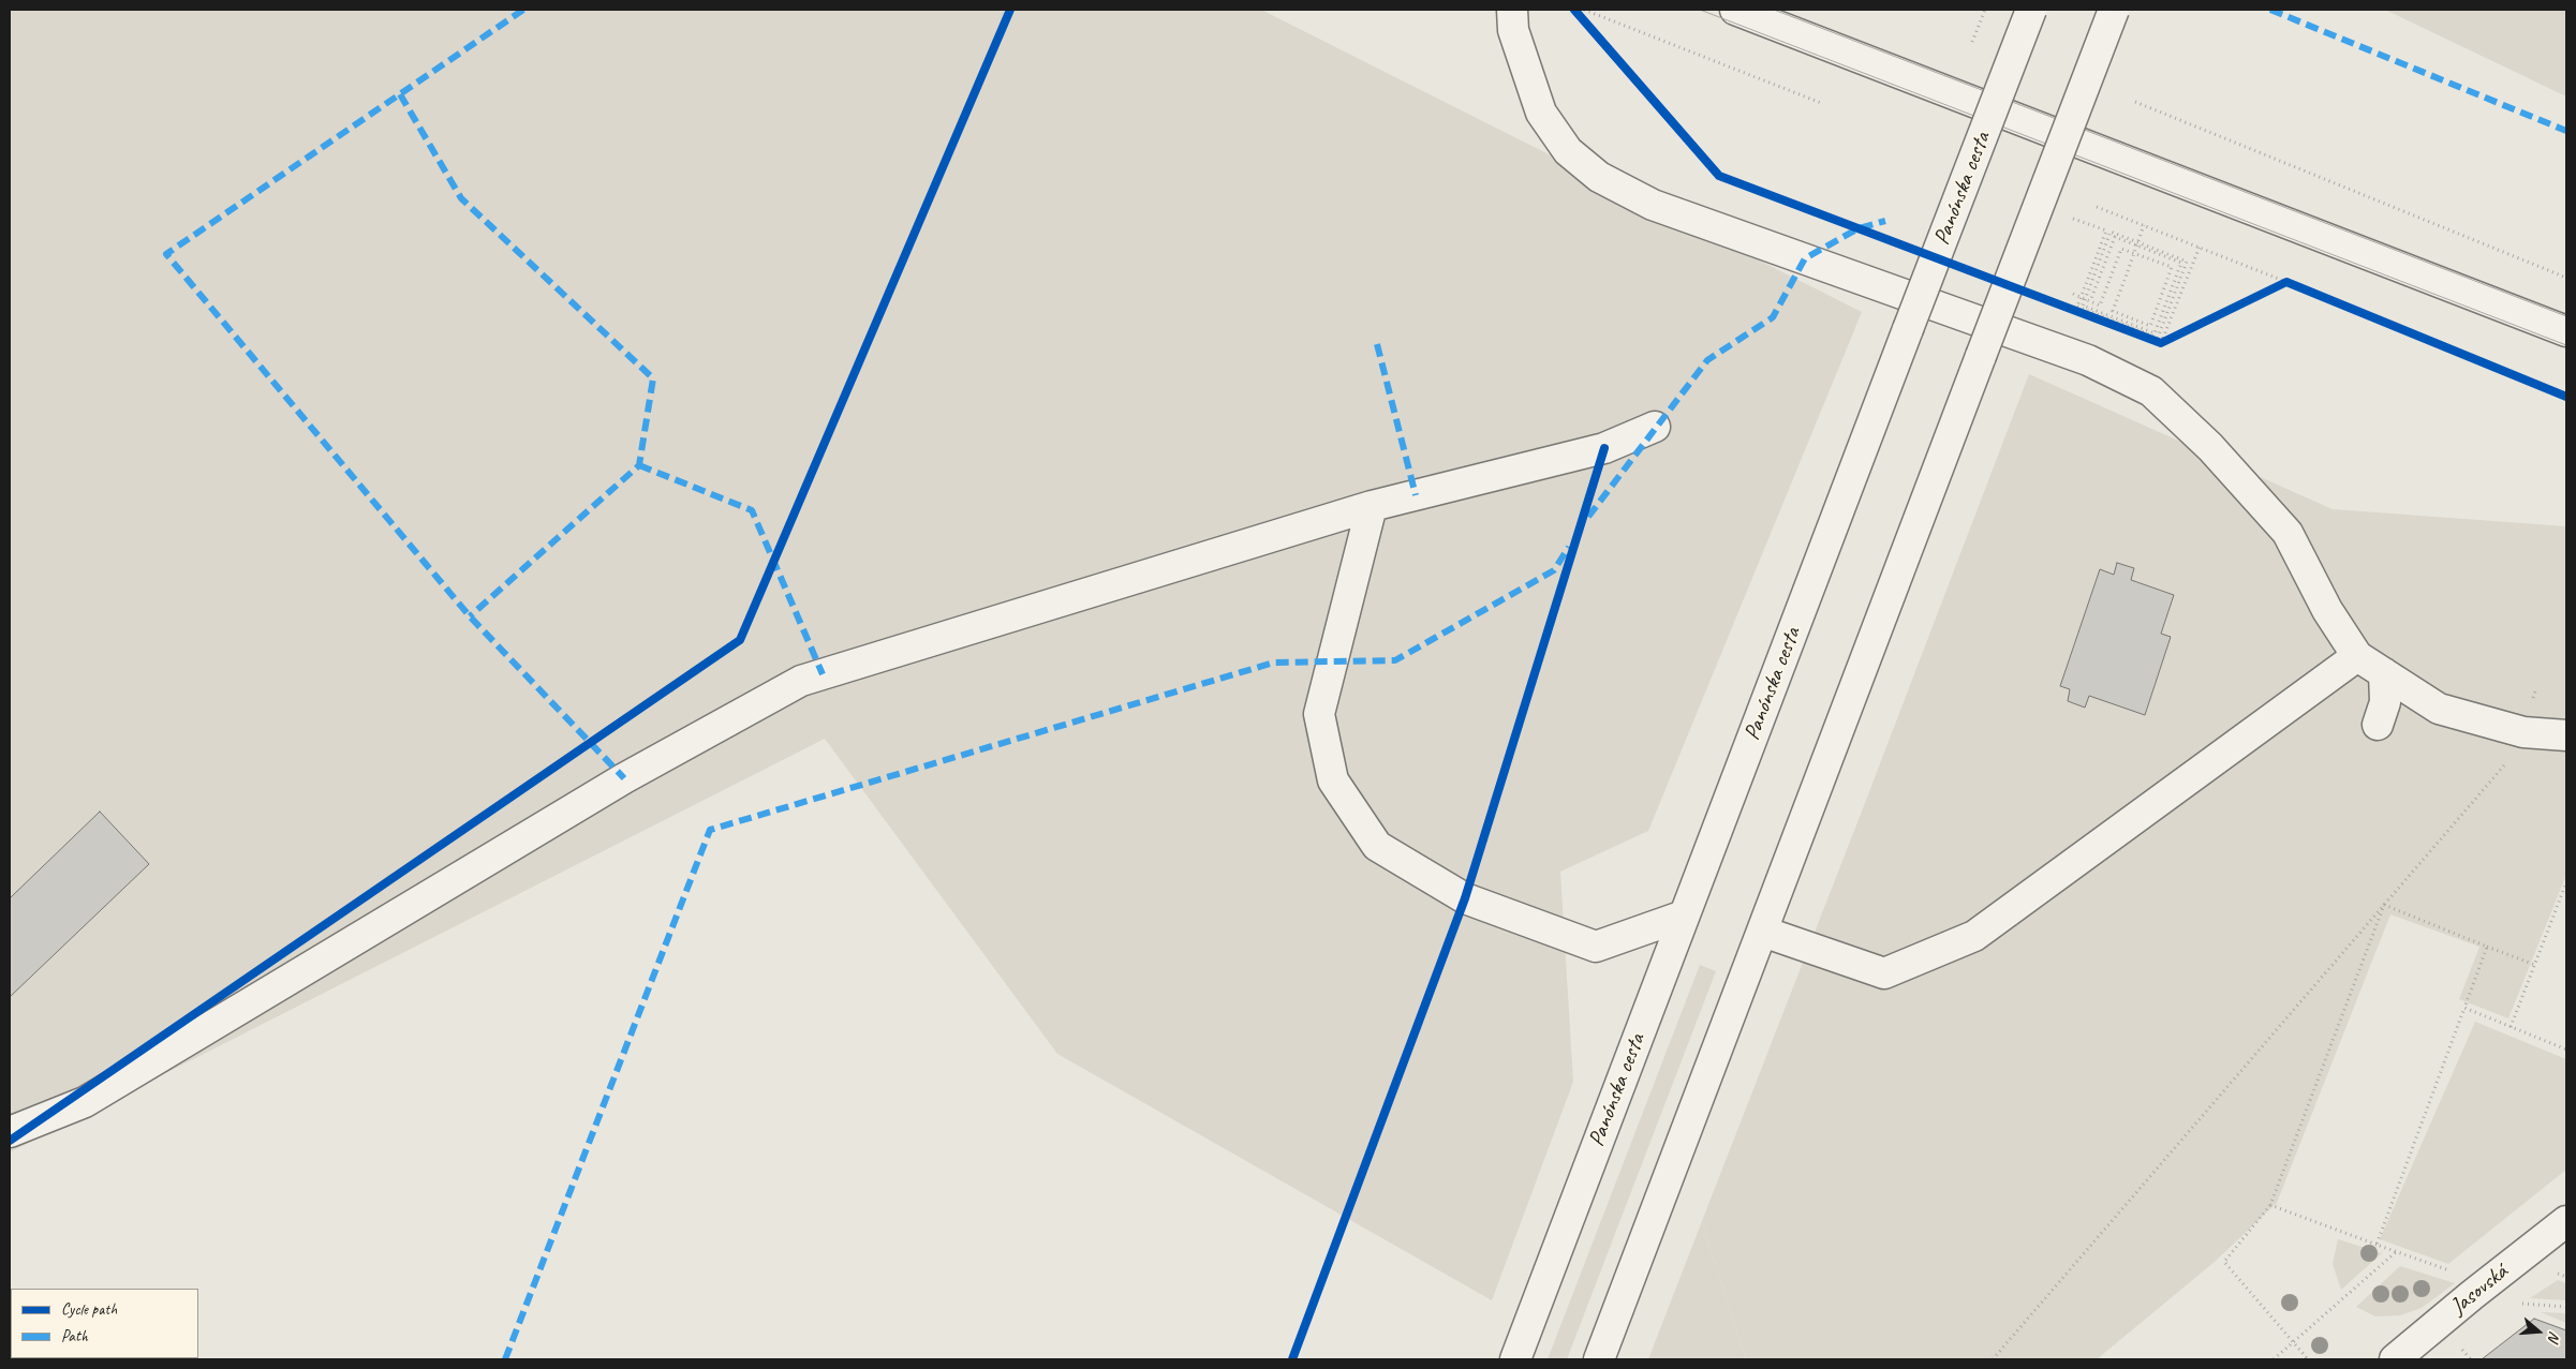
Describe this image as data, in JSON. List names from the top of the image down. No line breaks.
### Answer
{"streets":{"main road":["Panónska cesta","Jasovská"]},"legend":["Cycle path","Path"],"north":"right"}
